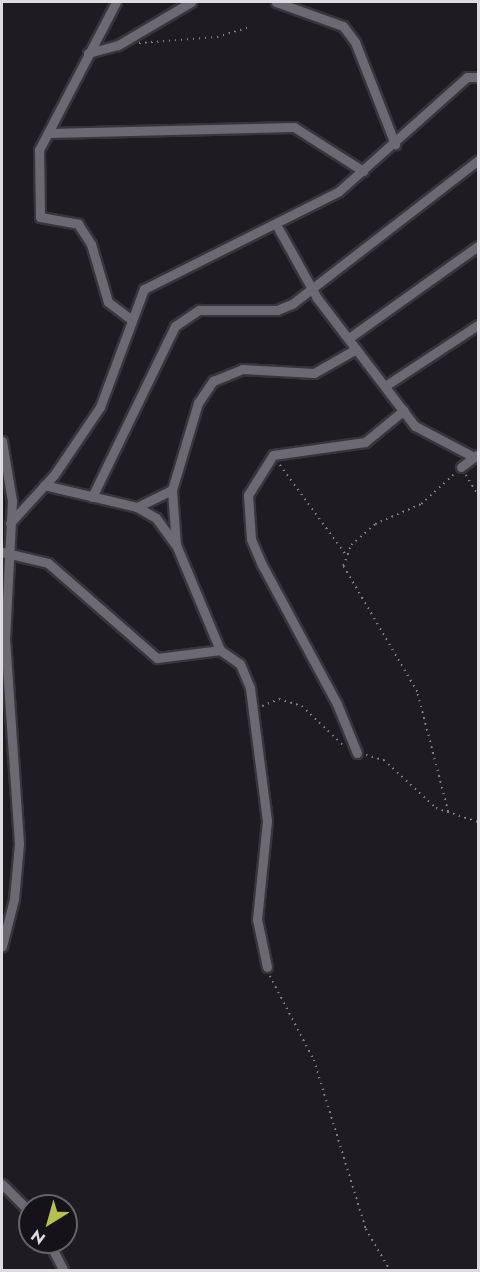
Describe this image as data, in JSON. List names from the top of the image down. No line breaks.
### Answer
{"north":"bottom left"}
